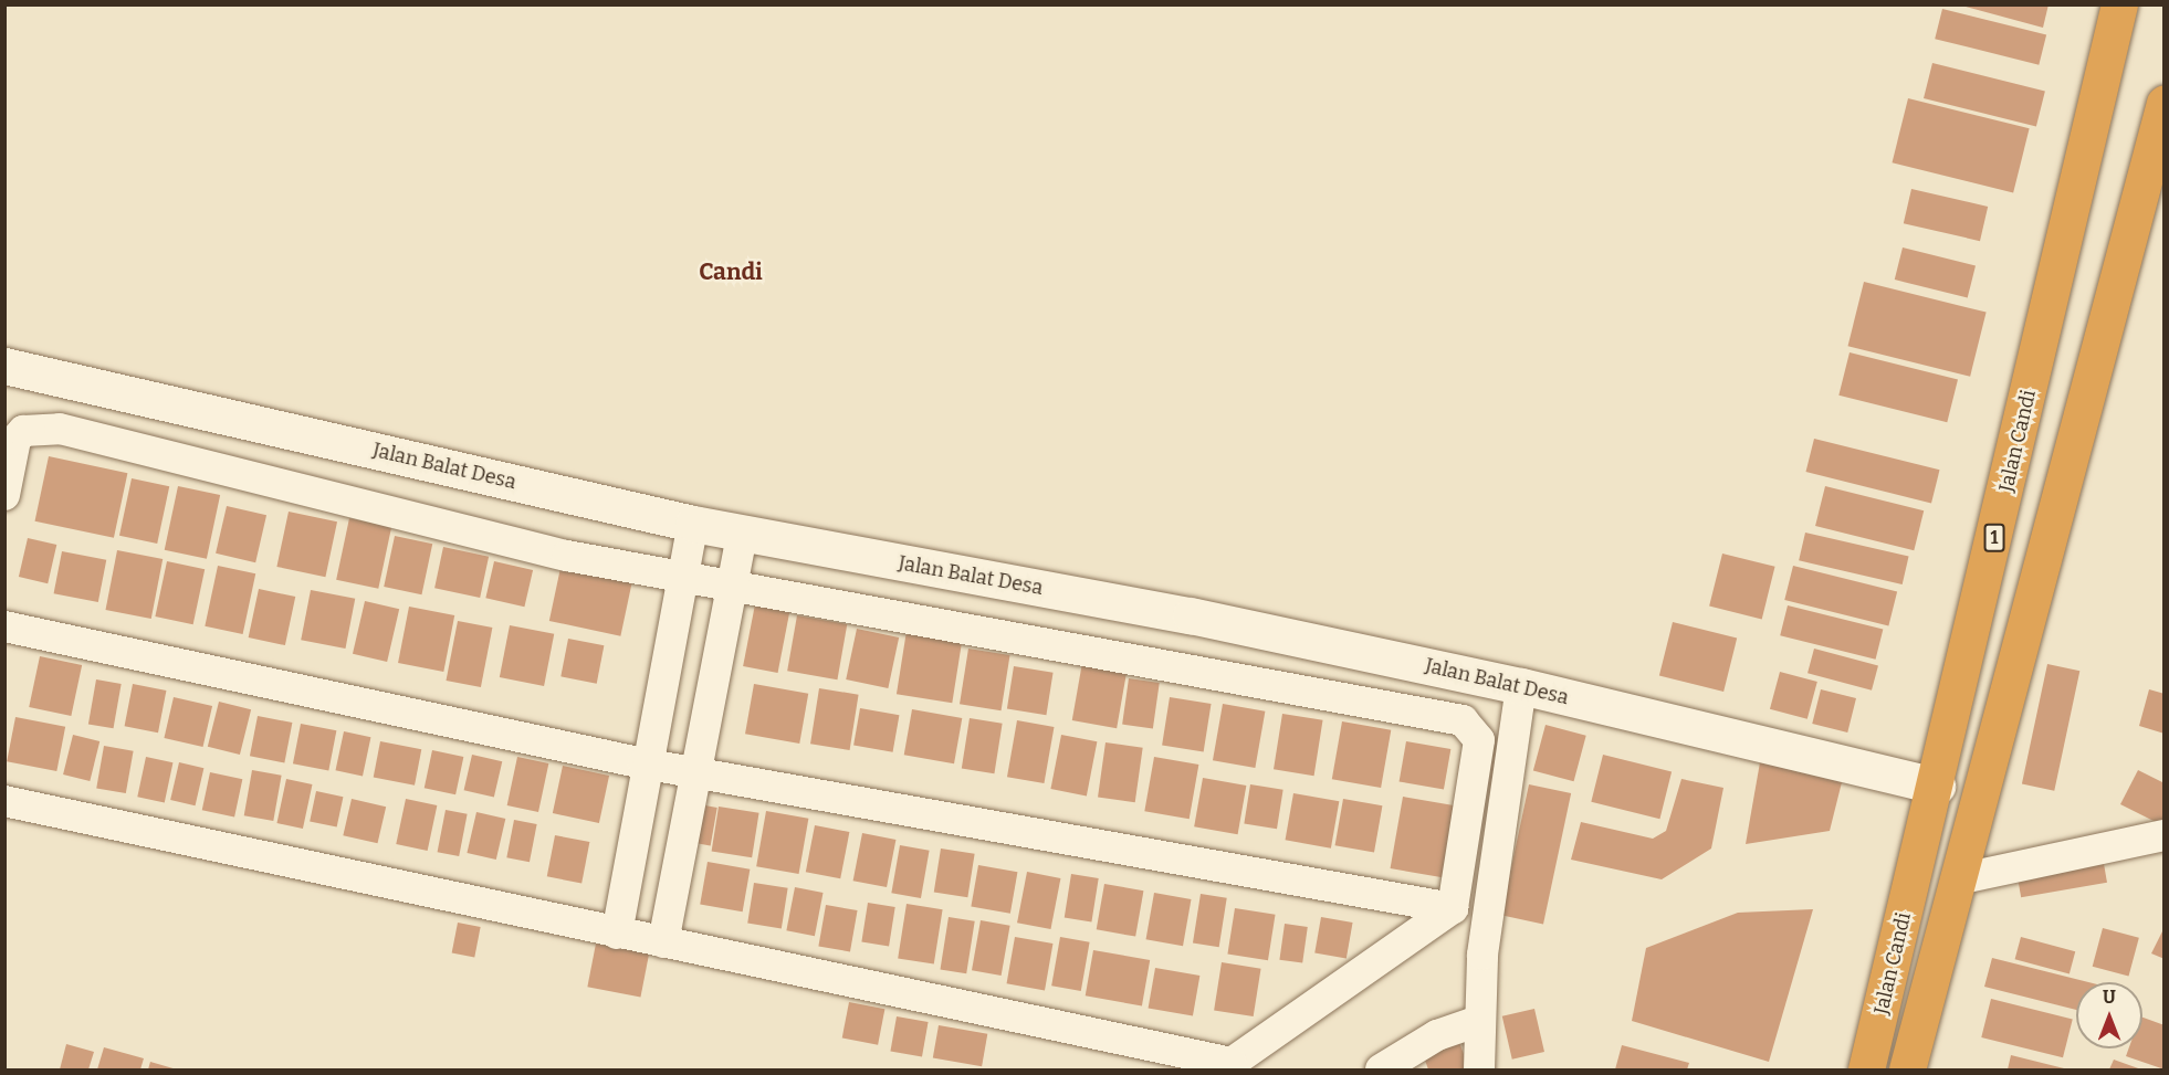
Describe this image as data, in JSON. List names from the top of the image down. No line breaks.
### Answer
{"streets":{"highway":["Jalan Candi","1"],"street":["Jalan Balat Desa"]},"crossings":[["Jalan Candi","Jalan Balat Desa"]],"districts":["Candi"],"north":"top"}
